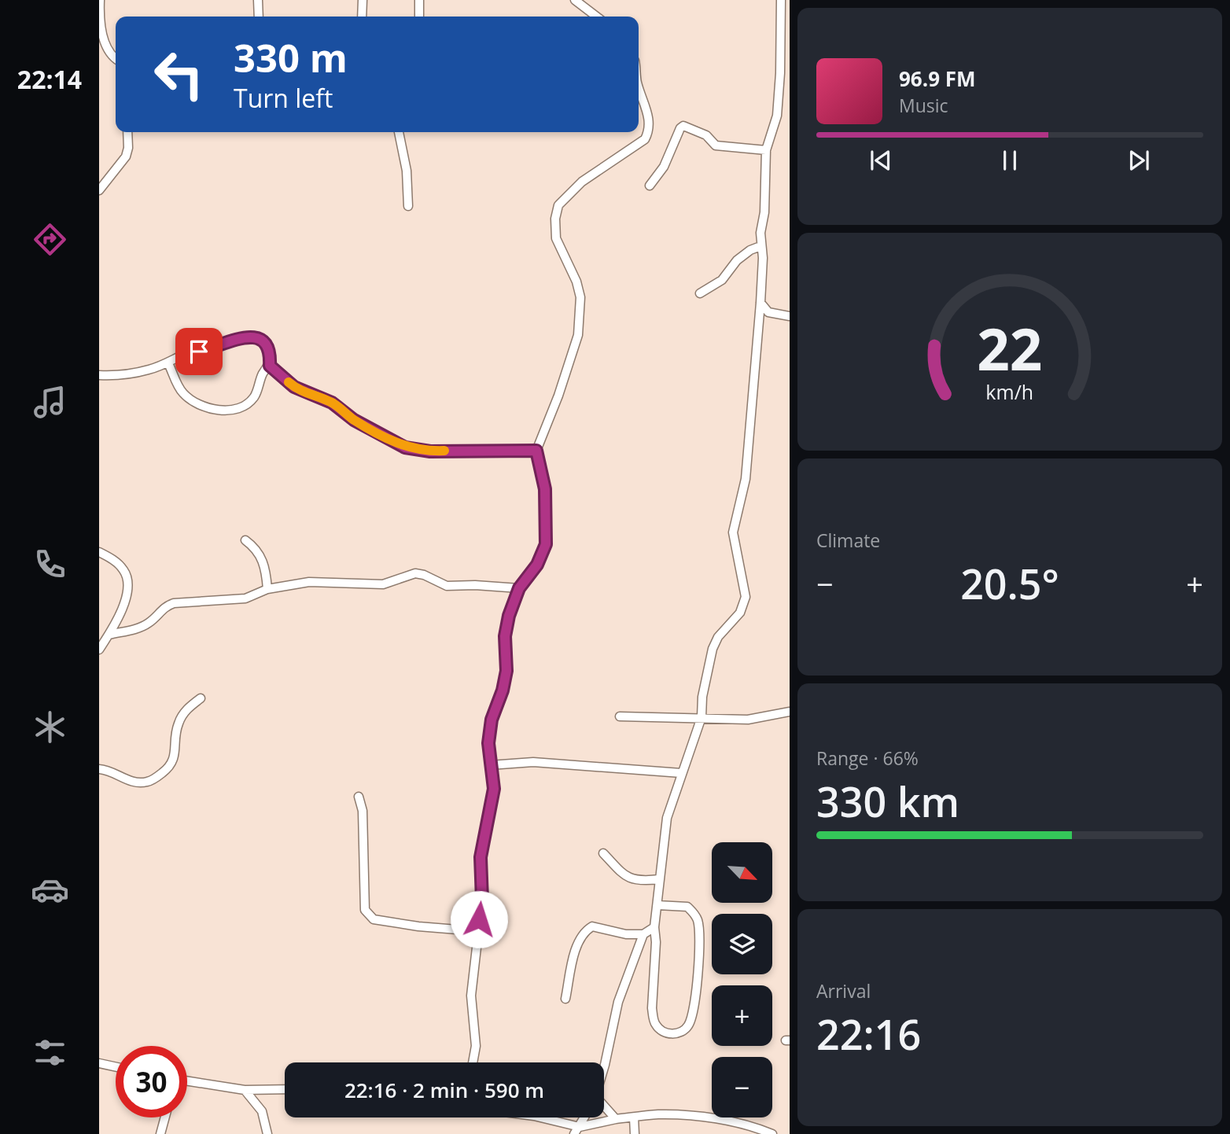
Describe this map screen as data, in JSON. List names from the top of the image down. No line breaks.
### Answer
{"north":"bottom right","page":{"tabs":"22:14","turn":["330 m","Turn left"],"song":["96.9 FM","Music"],"tile":["Climate",["Range · 66%","330 km"],["Arrival","22:16"]],"heat":["−","20.5°","+"],"map_buttons":["+","−"],"limit":"30","trip":"22:16 · 2 min · 590 m","gauge":["22","km/h"]}}
